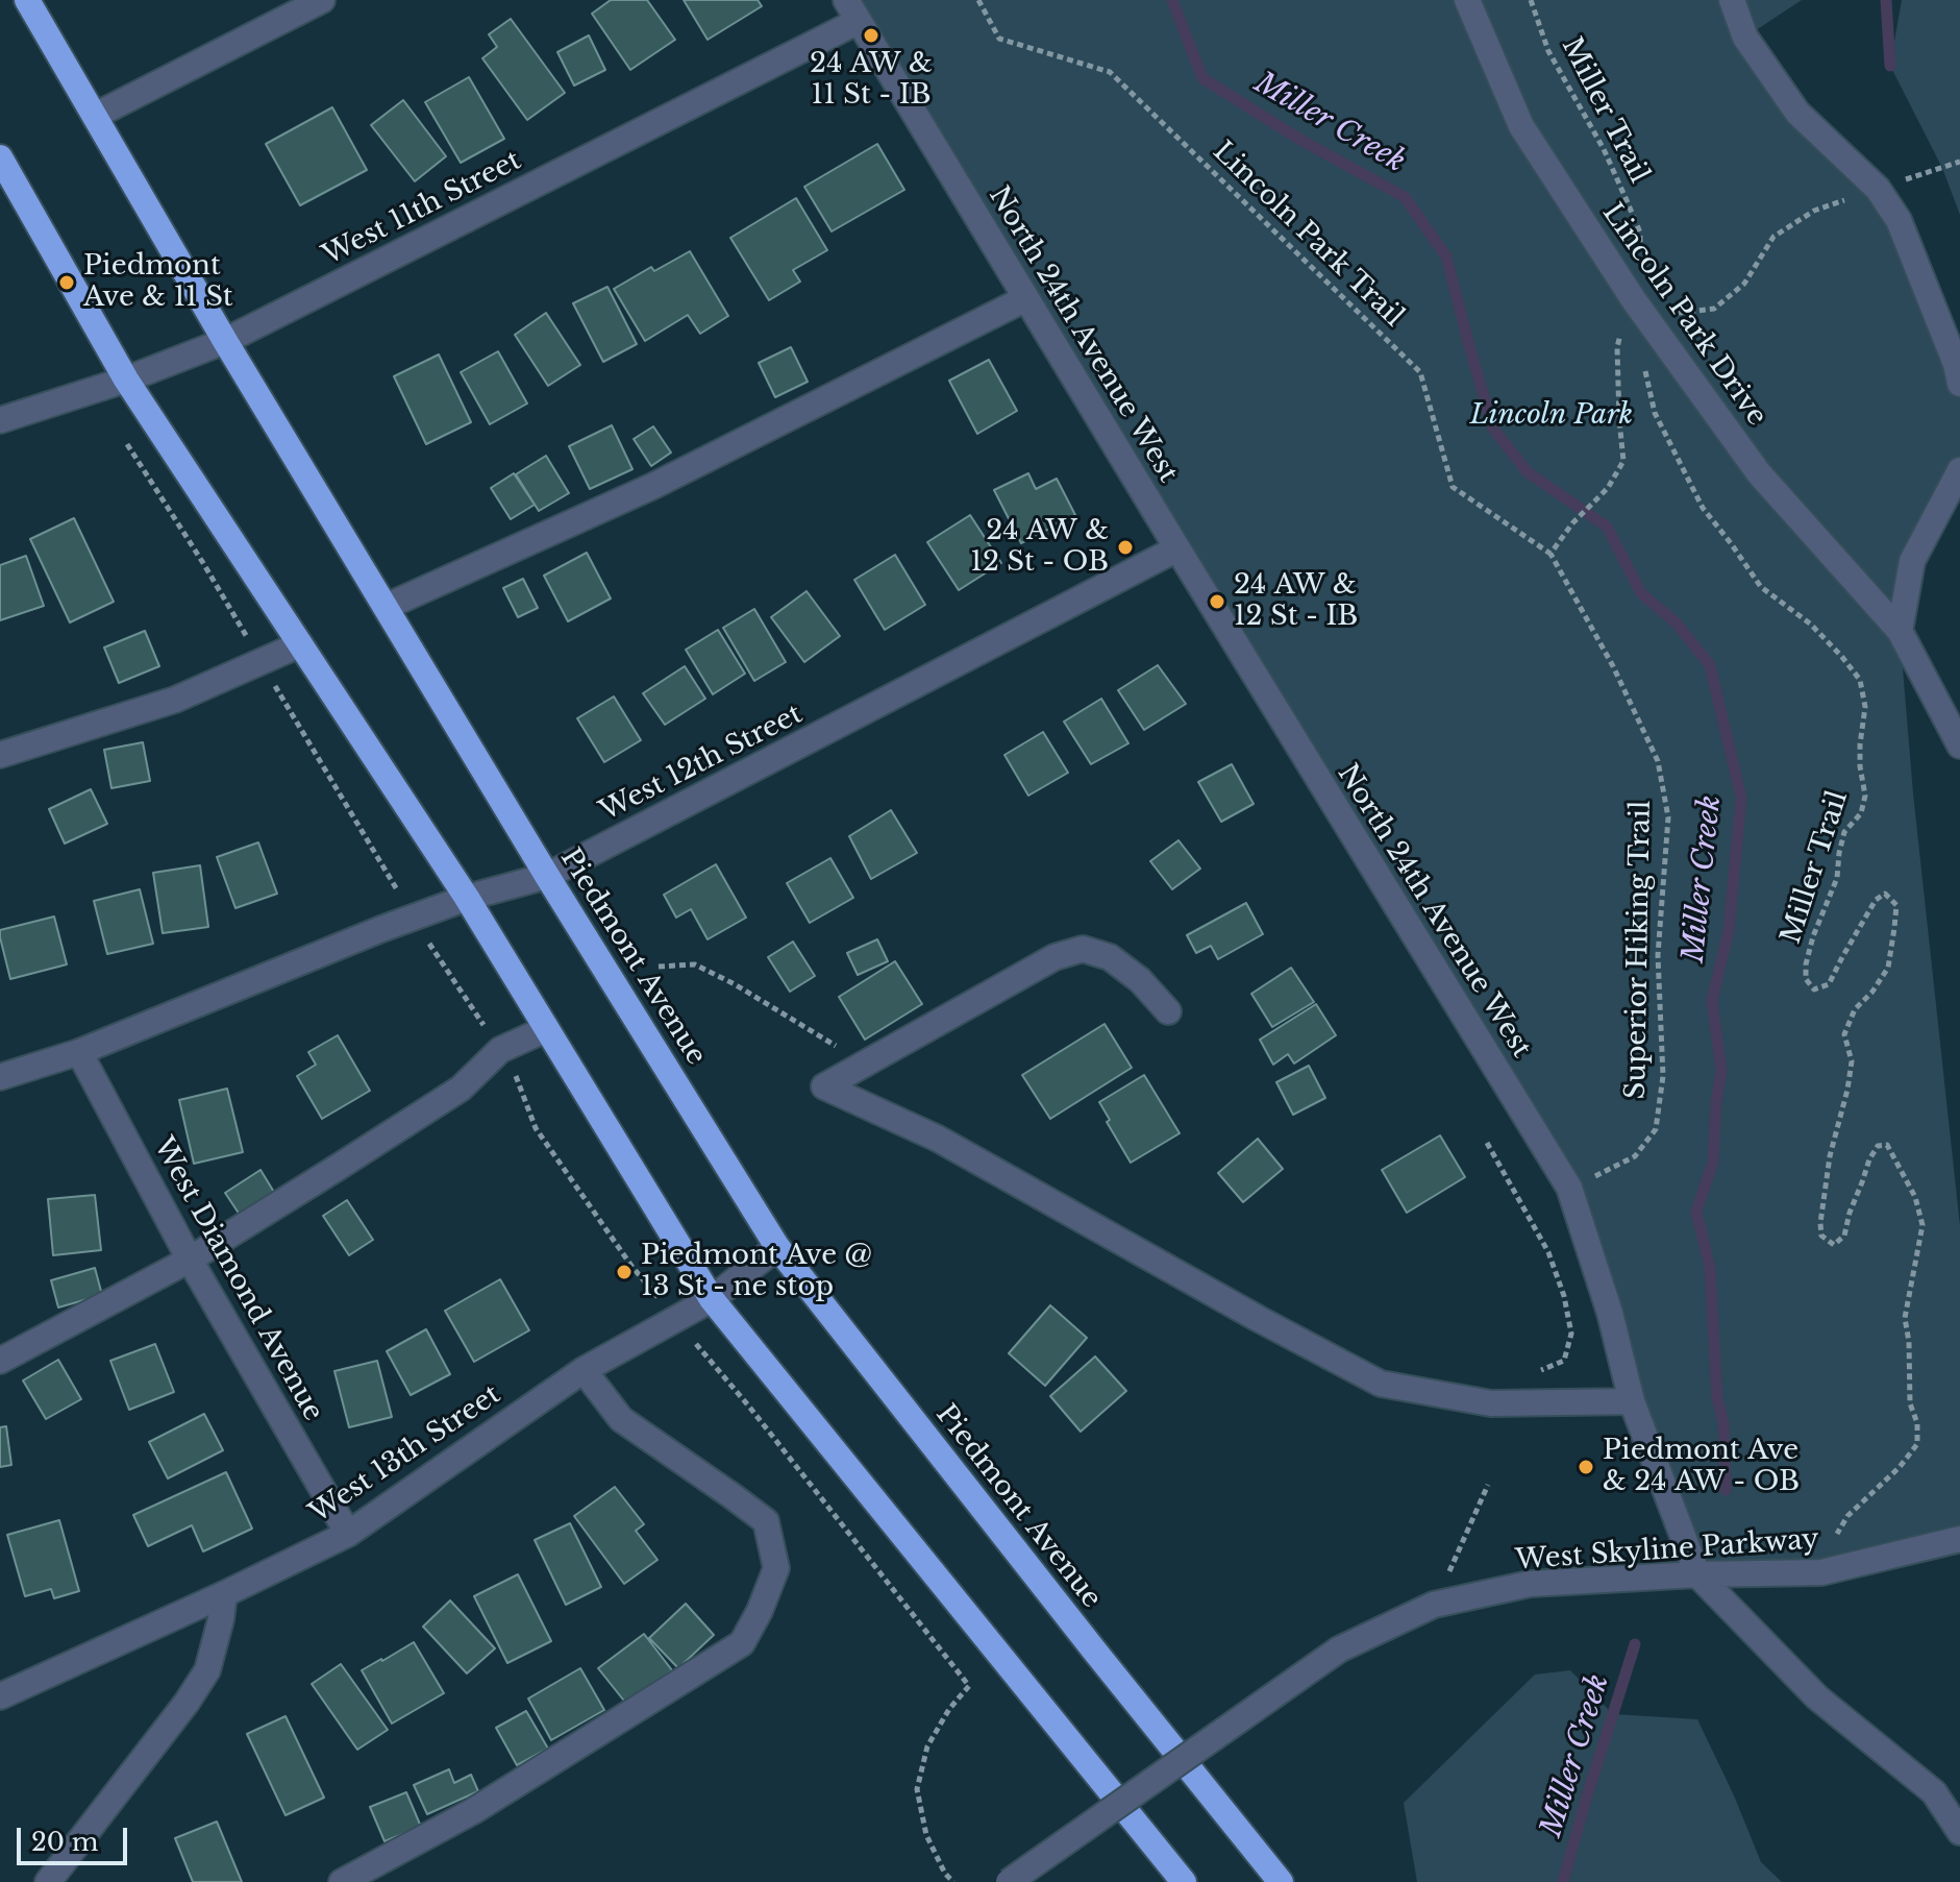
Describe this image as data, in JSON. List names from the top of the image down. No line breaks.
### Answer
{"streets":{"highway":["Piedmont Avenue"],"street":["West 11th Street","Lincoln Park Drive","North 24th Avenue West","West 12th Street","West Diamond Avenue","West 13th Street","West Skyline Parkway"],"path":["Miller Trail","Lincoln Park Trail","Superior Hiking Trail"]},"crossings":[["Miller Trail","Lincoln Park Drive"],["West 11th Street","North 24th Avenue West"],["West 11th Street","Piedmont Avenue"],["Lincoln Park Trail","Superior Hiking Trail"],["North 24th Avenue West","West 12th Street"],["North 24th Avenue West","Superior Hiking Trail"],["North 24th Avenue West","West Skyline Parkway"],["West 12th Street","Piedmont Avenue"],["West 12th Street","West Diamond Avenue"],["Piedmont Avenue","West 13th Street"],["West Diamond Avenue","West 13th Street"]],"water":["Miller Creek"],"parks":["Lincoln Park"],"places":["24 AW & 11 St - IB","Piedmont Ave & 11 St","24 AW & 12 St - OB","24 AW & 12 St - IB","Piedmont Ave @ 13 St - ne stop","Piedmont Ave & 24 AW - OB"],"scale_bar":"20 m"}
